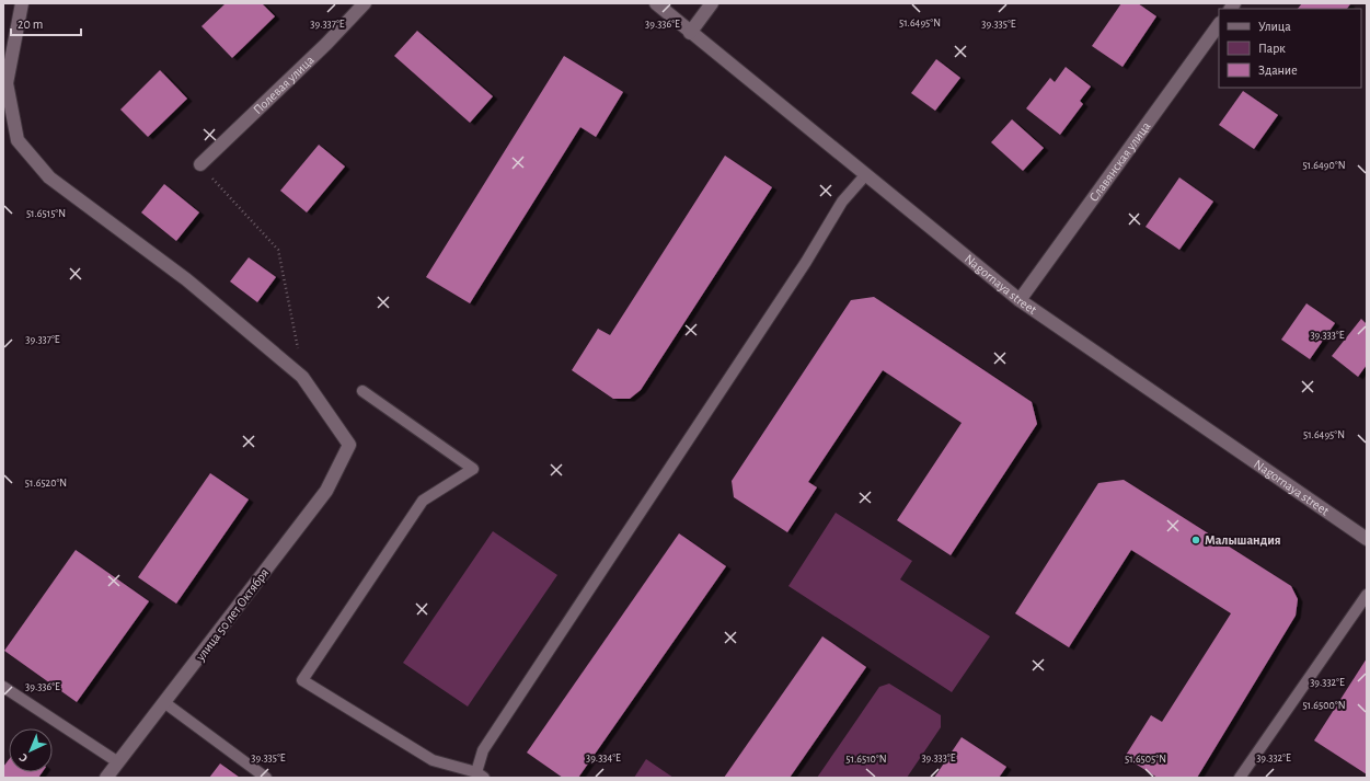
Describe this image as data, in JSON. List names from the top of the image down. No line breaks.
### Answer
{"streets":{"street":["Полевая улица","Славянская улица","Nagornaya street","улица 50 лет Октября"]},"crossings":[["Славянская улица","Nagornaya street"]],"places":["Малышандия"],"legend":["Улица","Парк","Здание"],"scale_bar":"20 m","north":"bottom left","coordinates":["51.6495°N","39.337°E","39.336°E","39.335°E","51.6490°N","51.6515°N","39.333°E","51.6520°N","39.332°E","51.6500°N","39.334°E","51.6510°N","51.6505°N"]}
